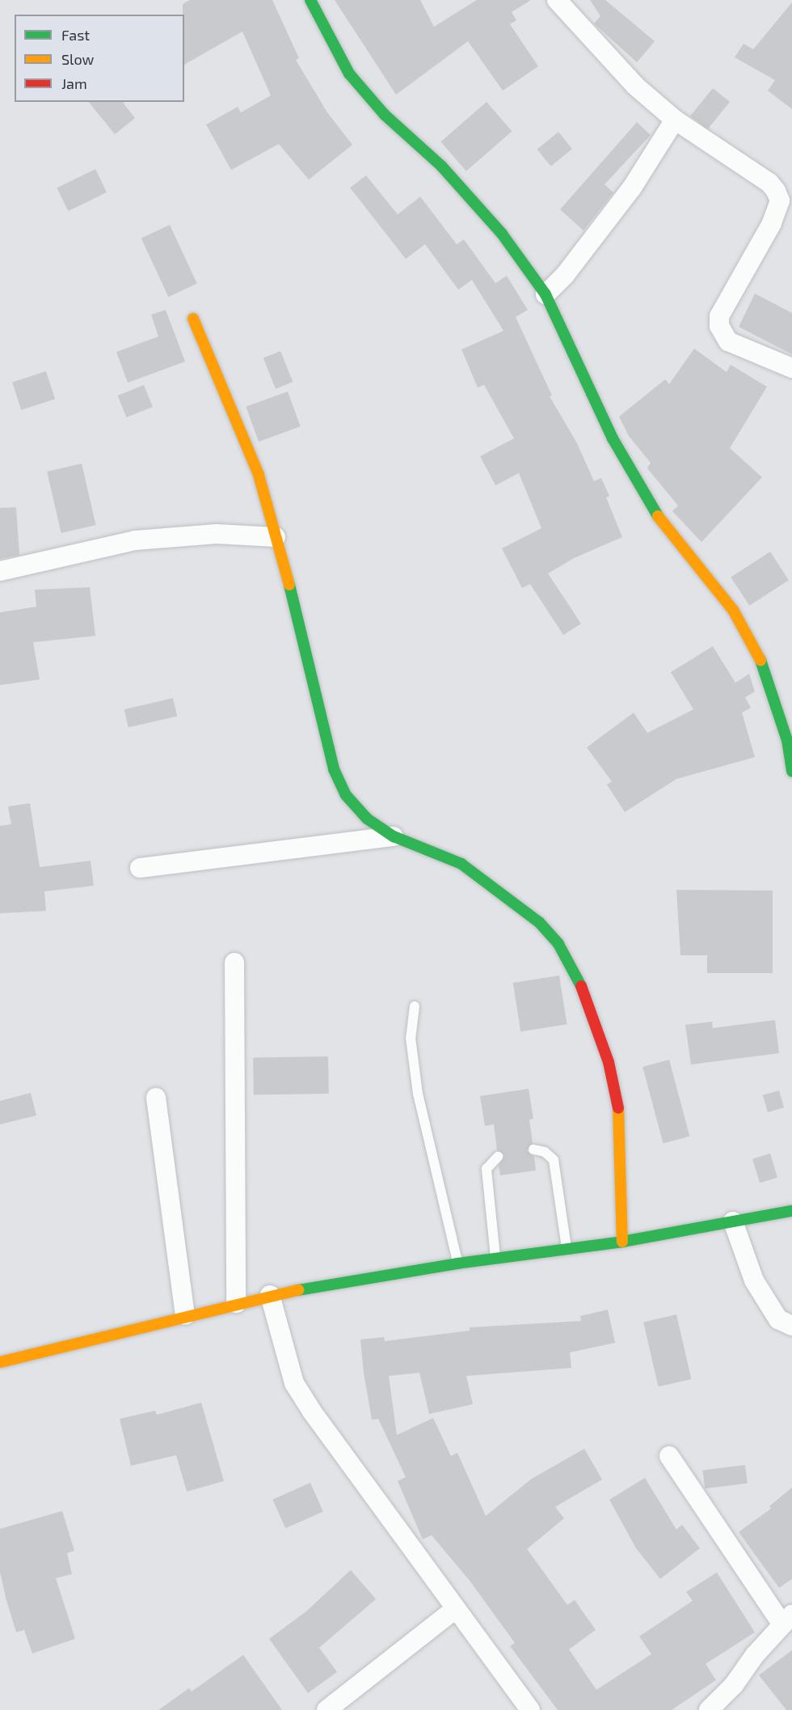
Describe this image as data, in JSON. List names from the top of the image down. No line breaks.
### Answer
{"legend":["Fast","Slow","Jam"]}
